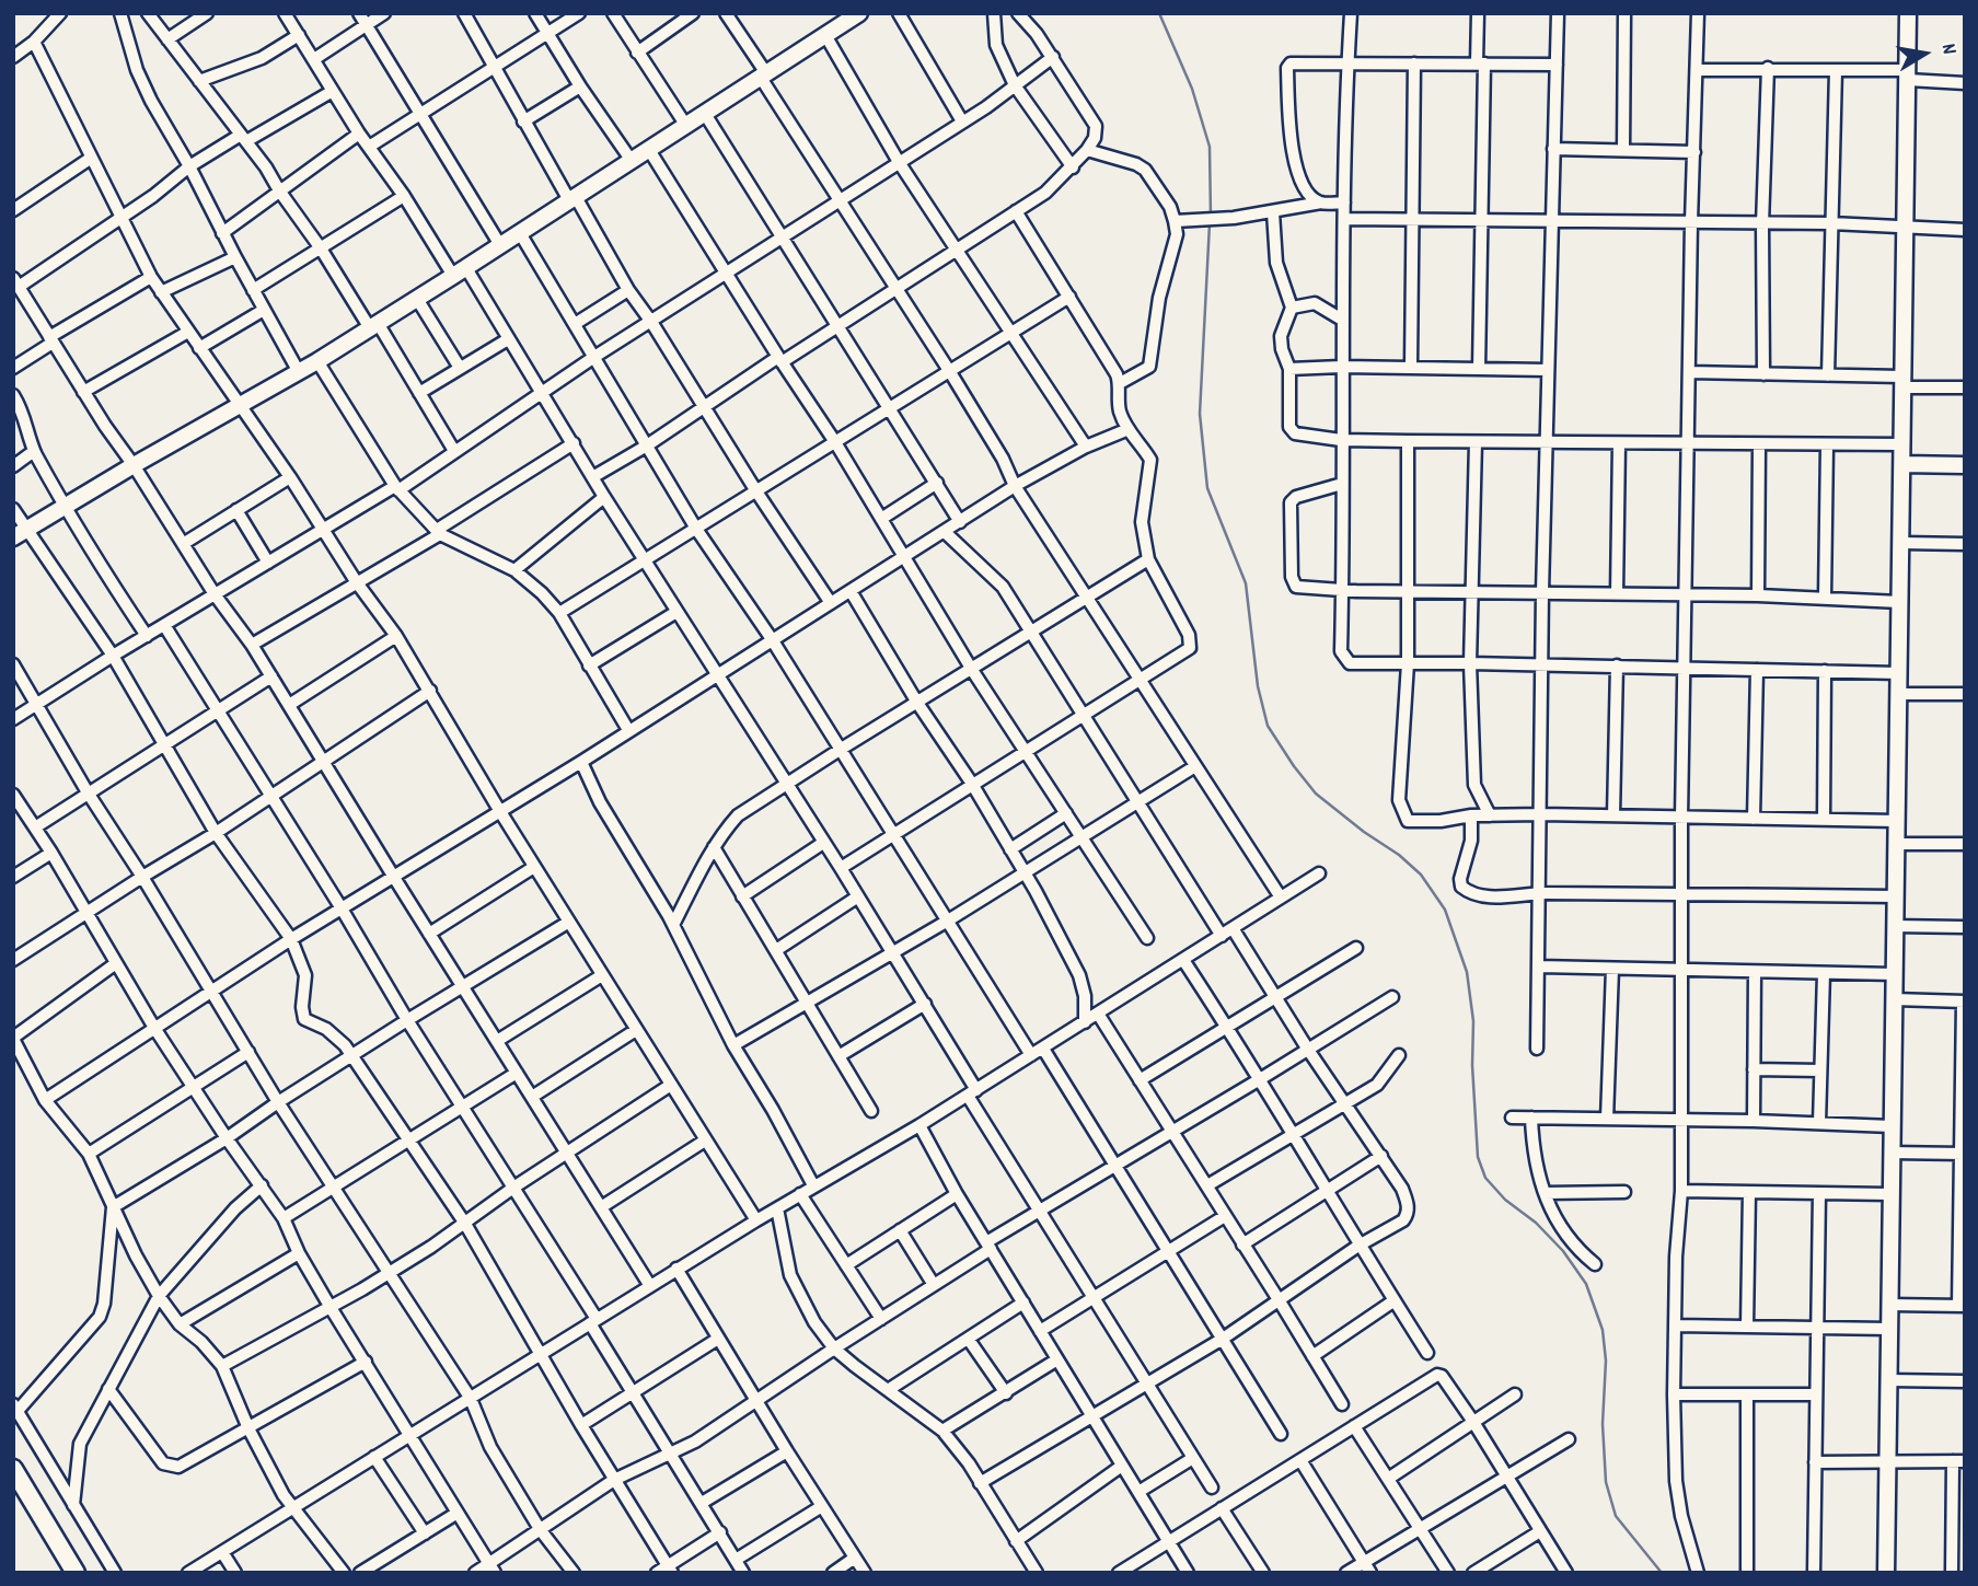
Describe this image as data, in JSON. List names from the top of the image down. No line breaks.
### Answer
{"north":"right"}
